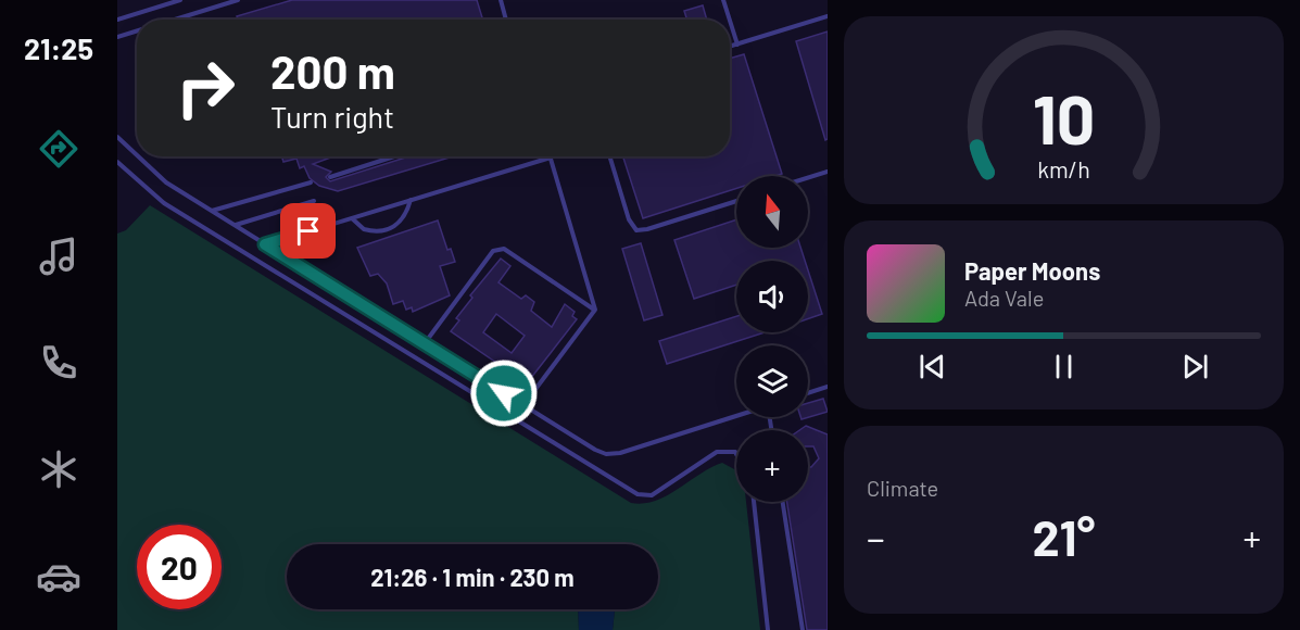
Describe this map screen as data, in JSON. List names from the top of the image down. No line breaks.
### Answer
{"north":"top","page":{"tabs":"21:25","turn":["200 m","Turn right"],"map_buttons":"+","song":["Paper Moons","Ada Vale"],"tile":"Climate","heat":["−","21°","+"],"limit":"20","trip":"21:26 · 1 min · 230 m","gauge":["10","km/h"]}}
